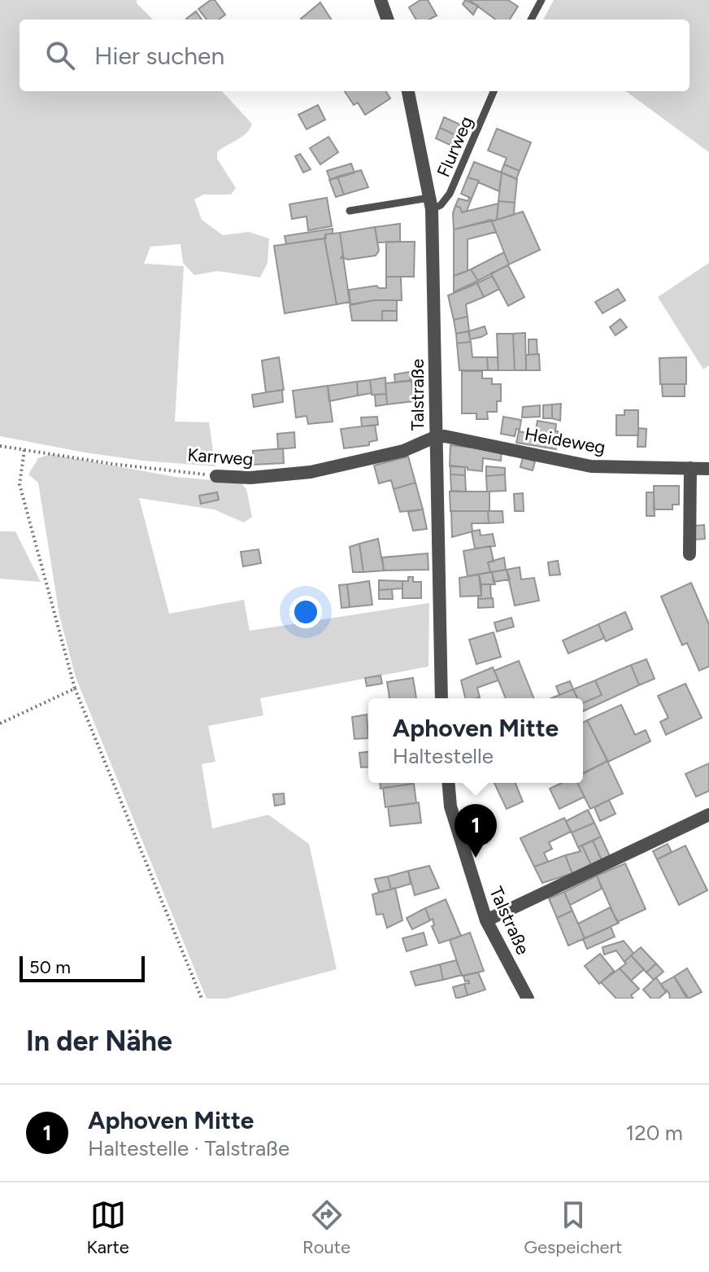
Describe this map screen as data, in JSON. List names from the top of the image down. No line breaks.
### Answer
{"streets":{"street":["Talstraße","Heideweg","Karrweg"],"lane":["Flurweg"]},"crossings":[["Flurweg","Talstraße"],["Talstraße","Heideweg"],["Talstraße","Karrweg"],["Heideweg","Karrweg"]],"scale_bar":"50 m","page":{"search":"Hier suchen","popup":["Aphoven Mitte","Haltestelle"],"pins":"1","scale":"50 m","heading":"In der Nähe","list":[{"mark":"1","name":"Aphoven Mitte","note":"Haltestelle · Talstraße","value":"120 m"}],"nav":["Karte","Route","Gespeichert"]}}
